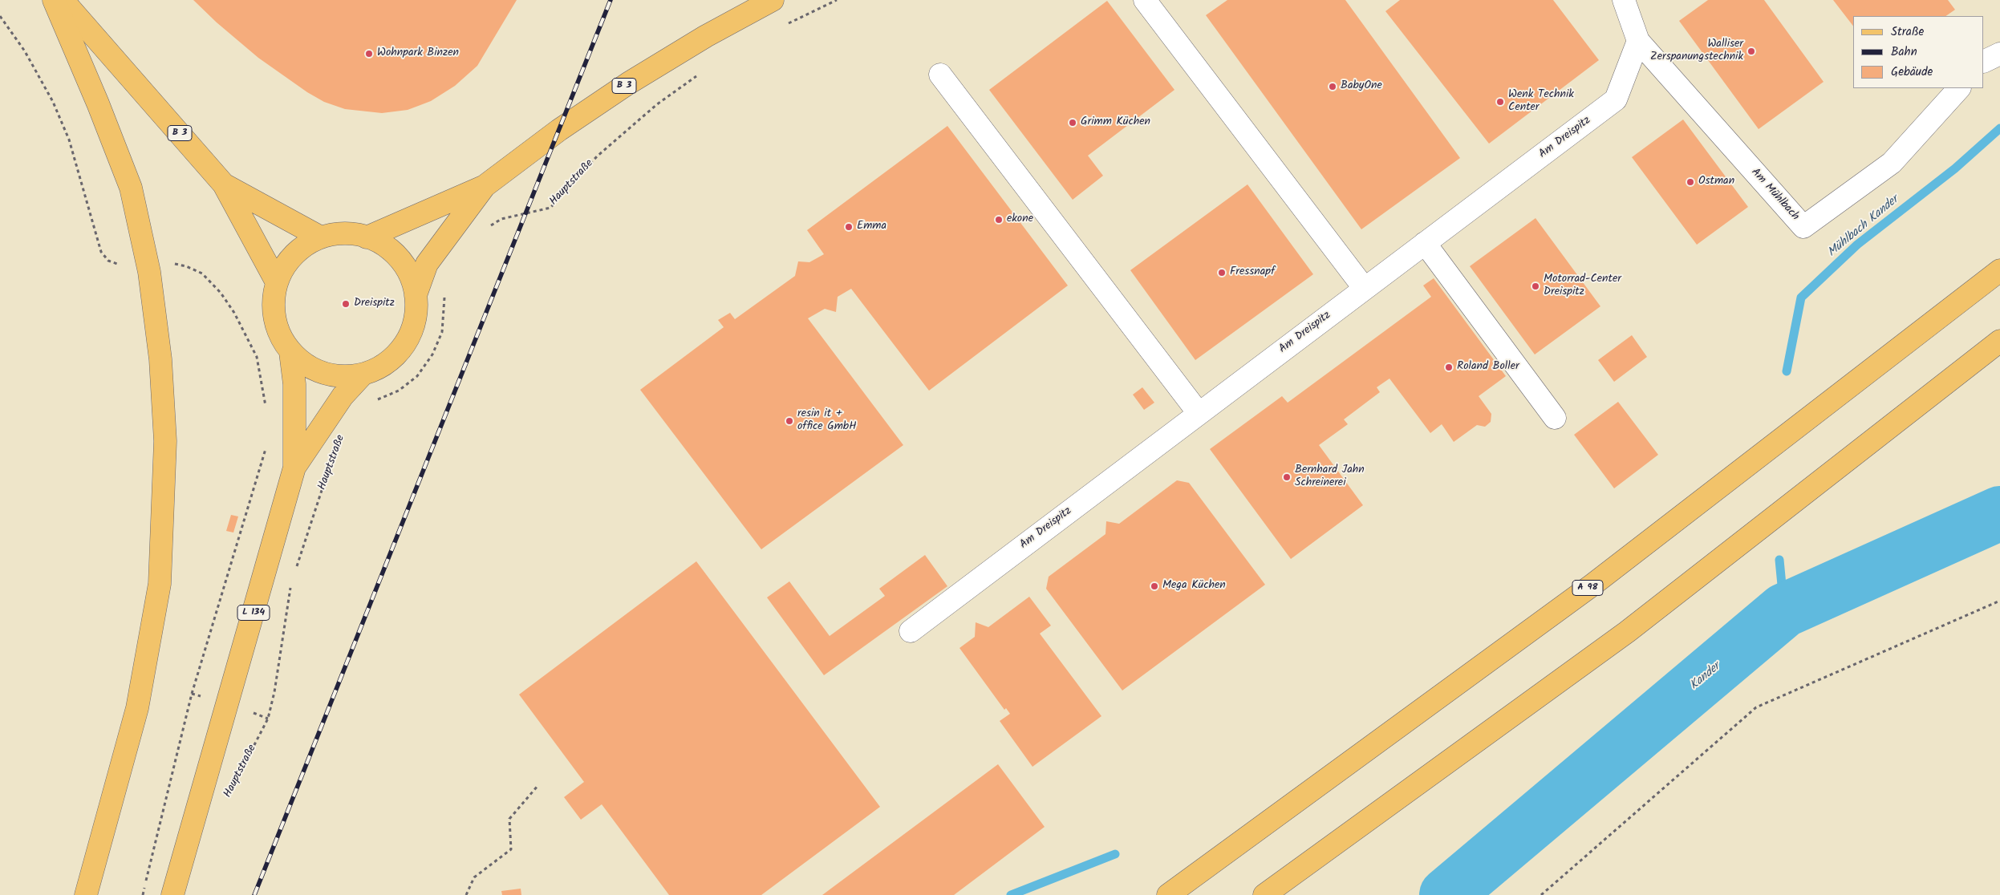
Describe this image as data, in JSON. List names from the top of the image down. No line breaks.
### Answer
{"streets":{"main road":["B 3","Hauptstraße","A 98","L 134"],"street":["Am Dreispitz","Am Mühlbach"]},"crossings":[["B 3","Hauptstraße"],["Am Dreispitz","Am Mühlbach"]],"water":["Mühlbach Kander","Kander"],"places":["Walliser Zerspanungstechnik","Wohnpark Binzen","BabyOne","Wenk Technik Center","Grimm Küchen","Ostman","ekone","Emma","Fressnapf","Motorrad-Center Dreispitz","Dreispitz","Roland Boller","resin it + office GmbH","Bernhard Jahn Schreinerei","Mega Küchen"],"legend":["Straße","Bahn","Gebäude"]}
